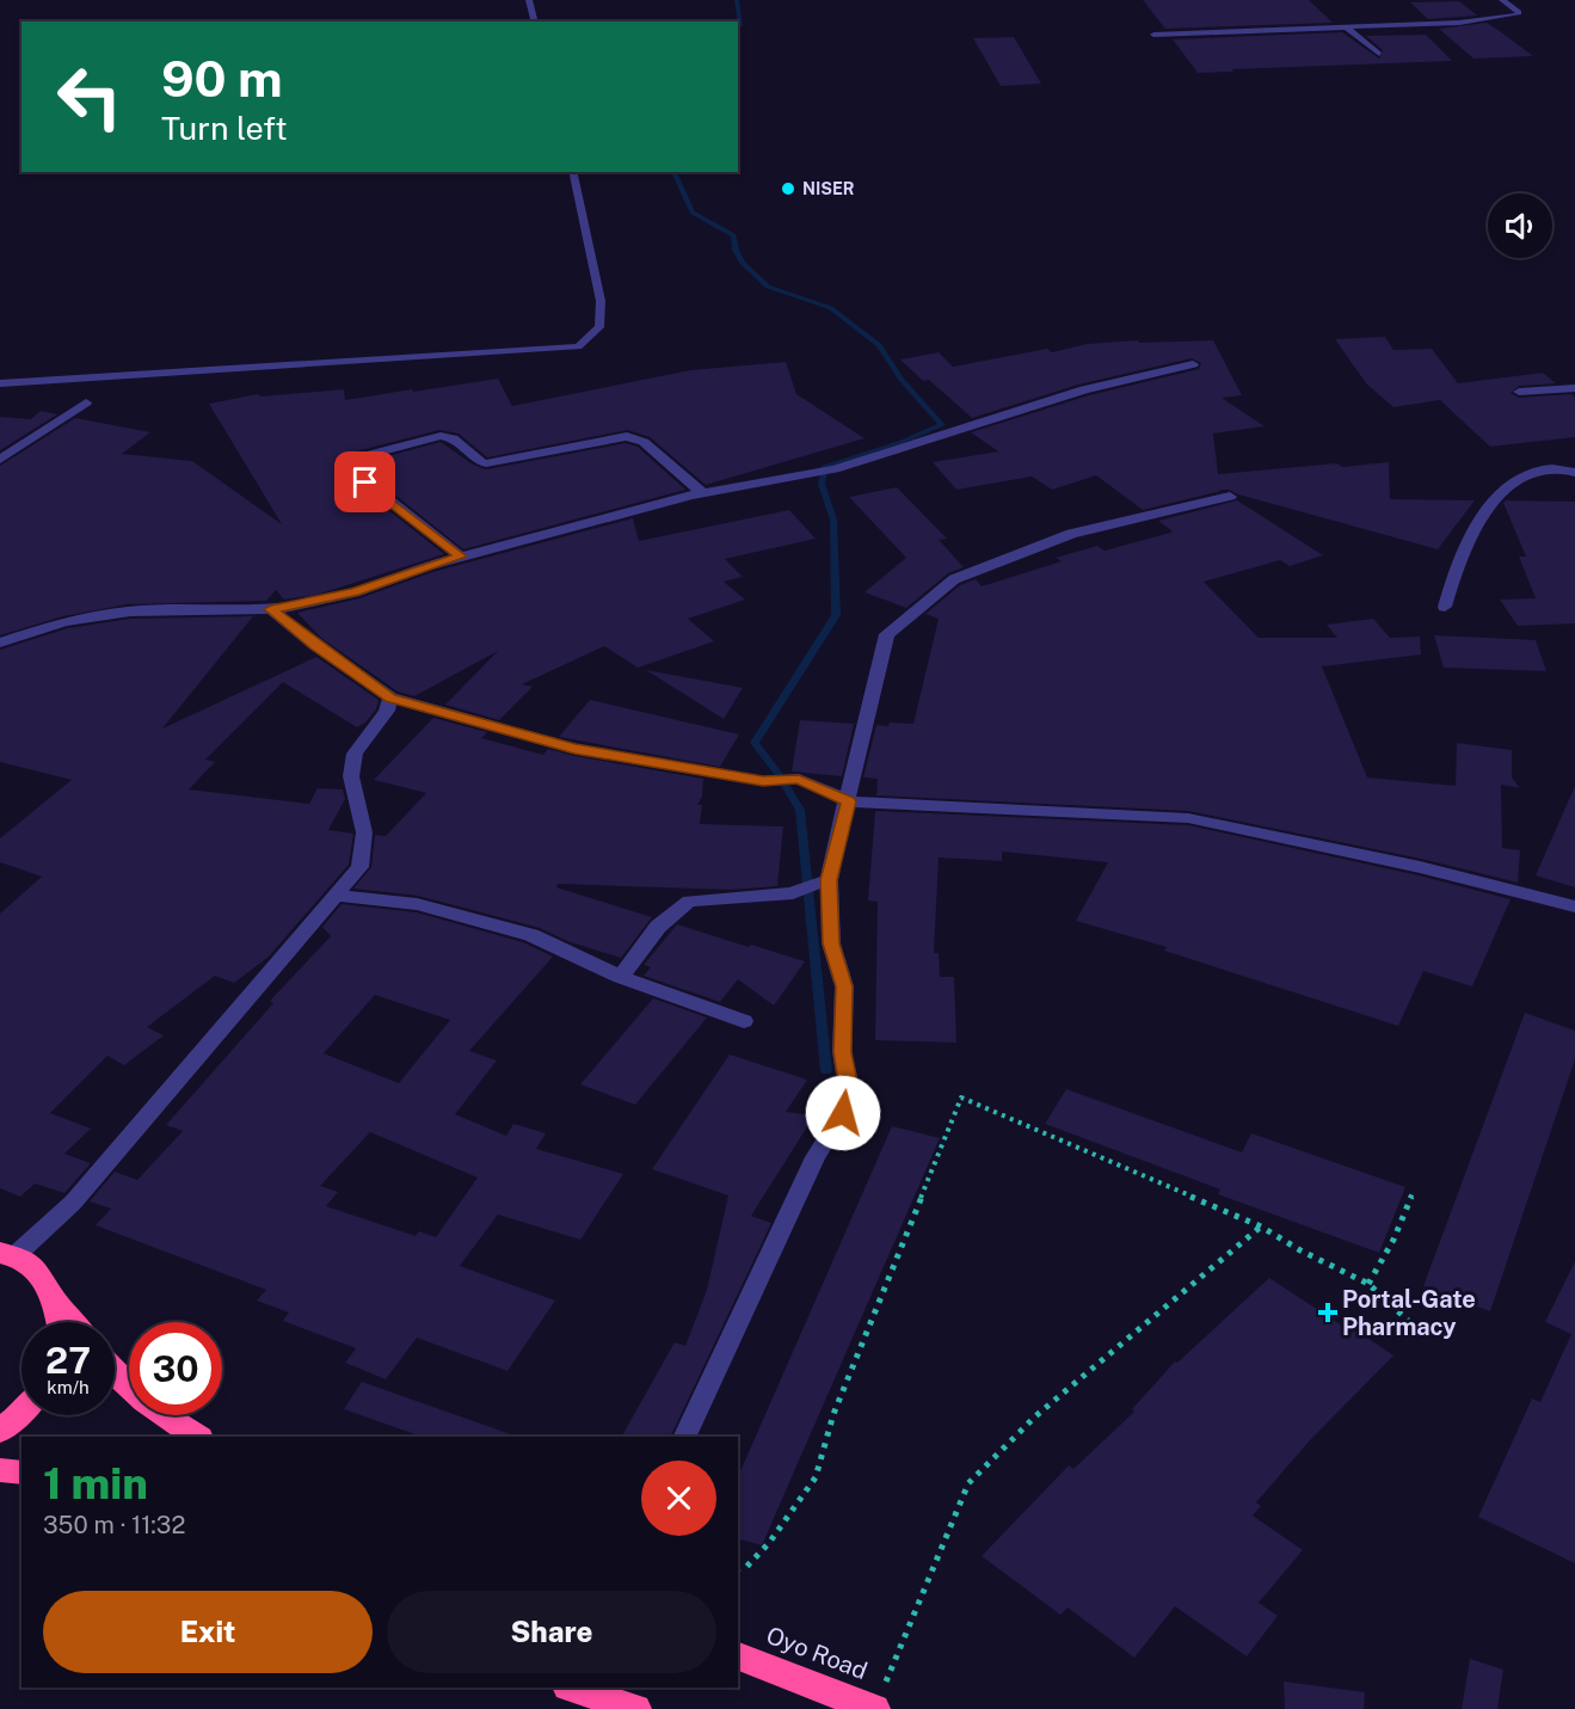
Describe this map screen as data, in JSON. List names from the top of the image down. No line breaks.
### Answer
{"streets":{"highway":["Oyo Road"]},"places":{"other":["NISER"],"health":["Portal-Gate Pharmacy"]},"page":{"turn":["90 m","Turn left"],"speed":"27 km/h","limit":"30","heading":["1 min","350 m · 11:32"],"buttons":["Exit","Share"]}}
